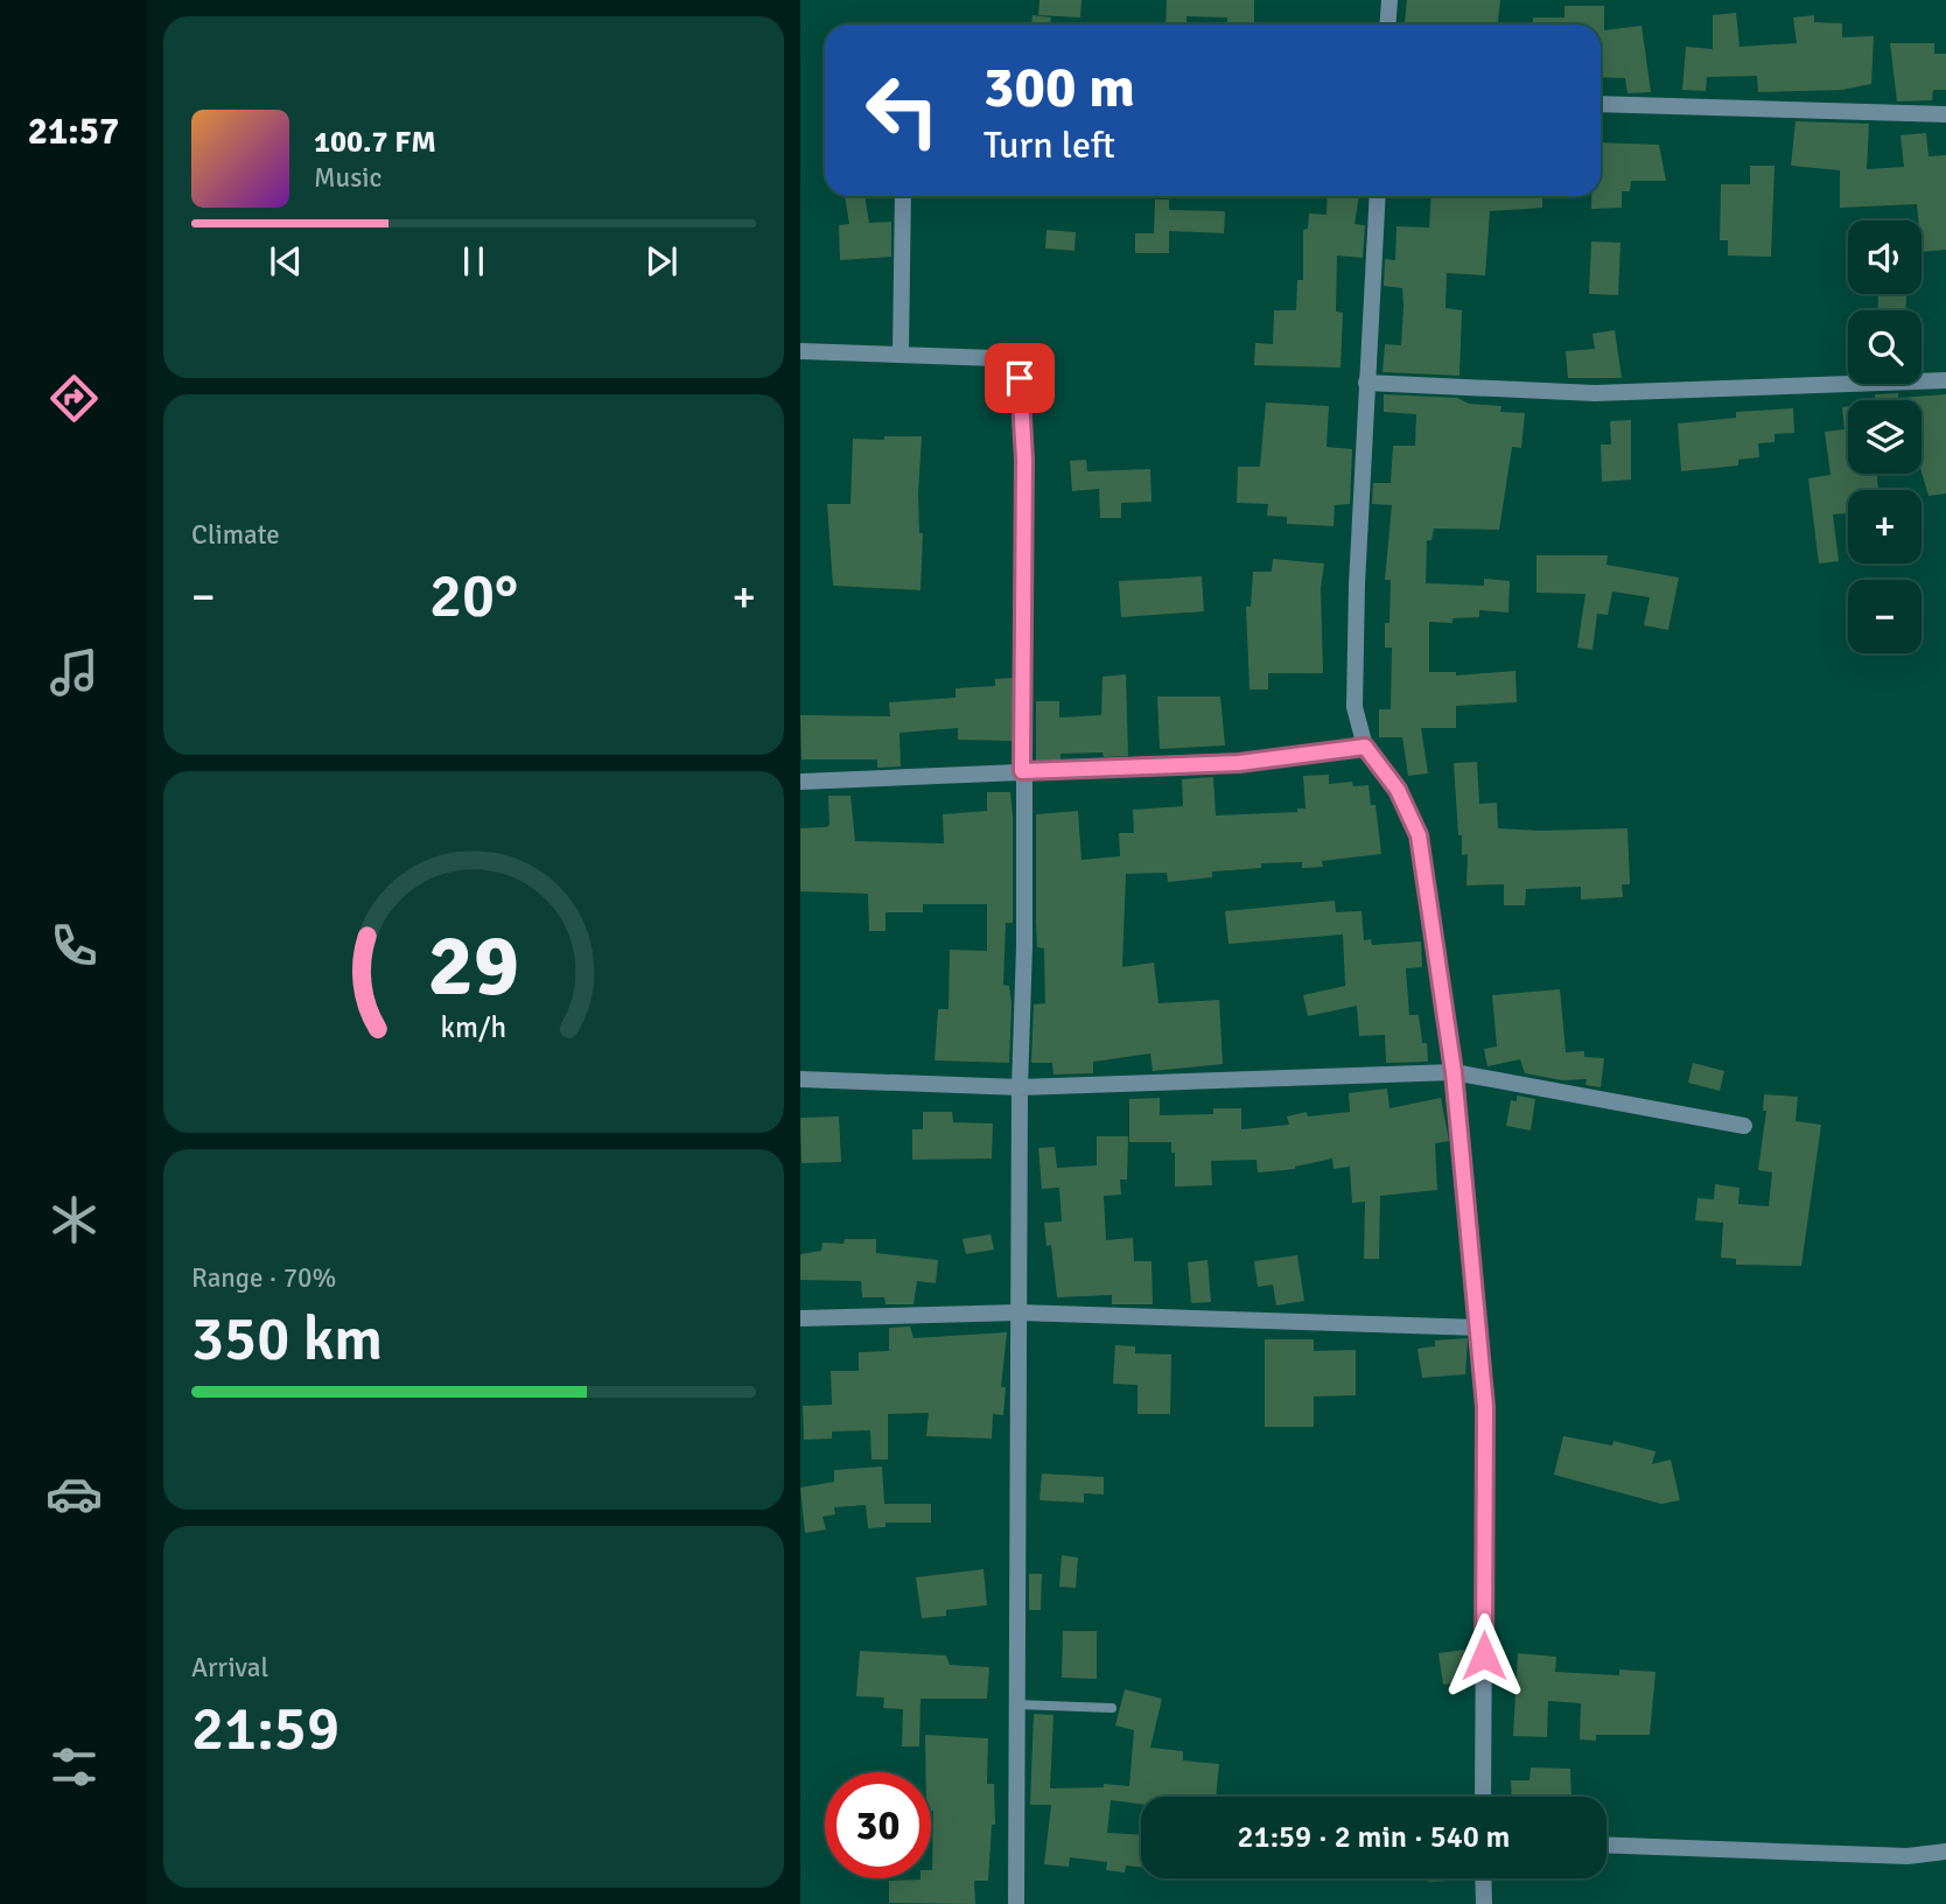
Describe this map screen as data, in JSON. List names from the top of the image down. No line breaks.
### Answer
{"page":{"tabs":"21:57","turn":["300 m","Turn left"],"song":["100.7 FM","Music"],"map_buttons":["+","−"],"tile":["Climate",["Range · 70%","350 km"],["Arrival","21:59"]],"heat":["−","20°","+"],"limit":"30","trip":"21:59 · 2 min · 540 m","gauge":["29","km/h"]}}
